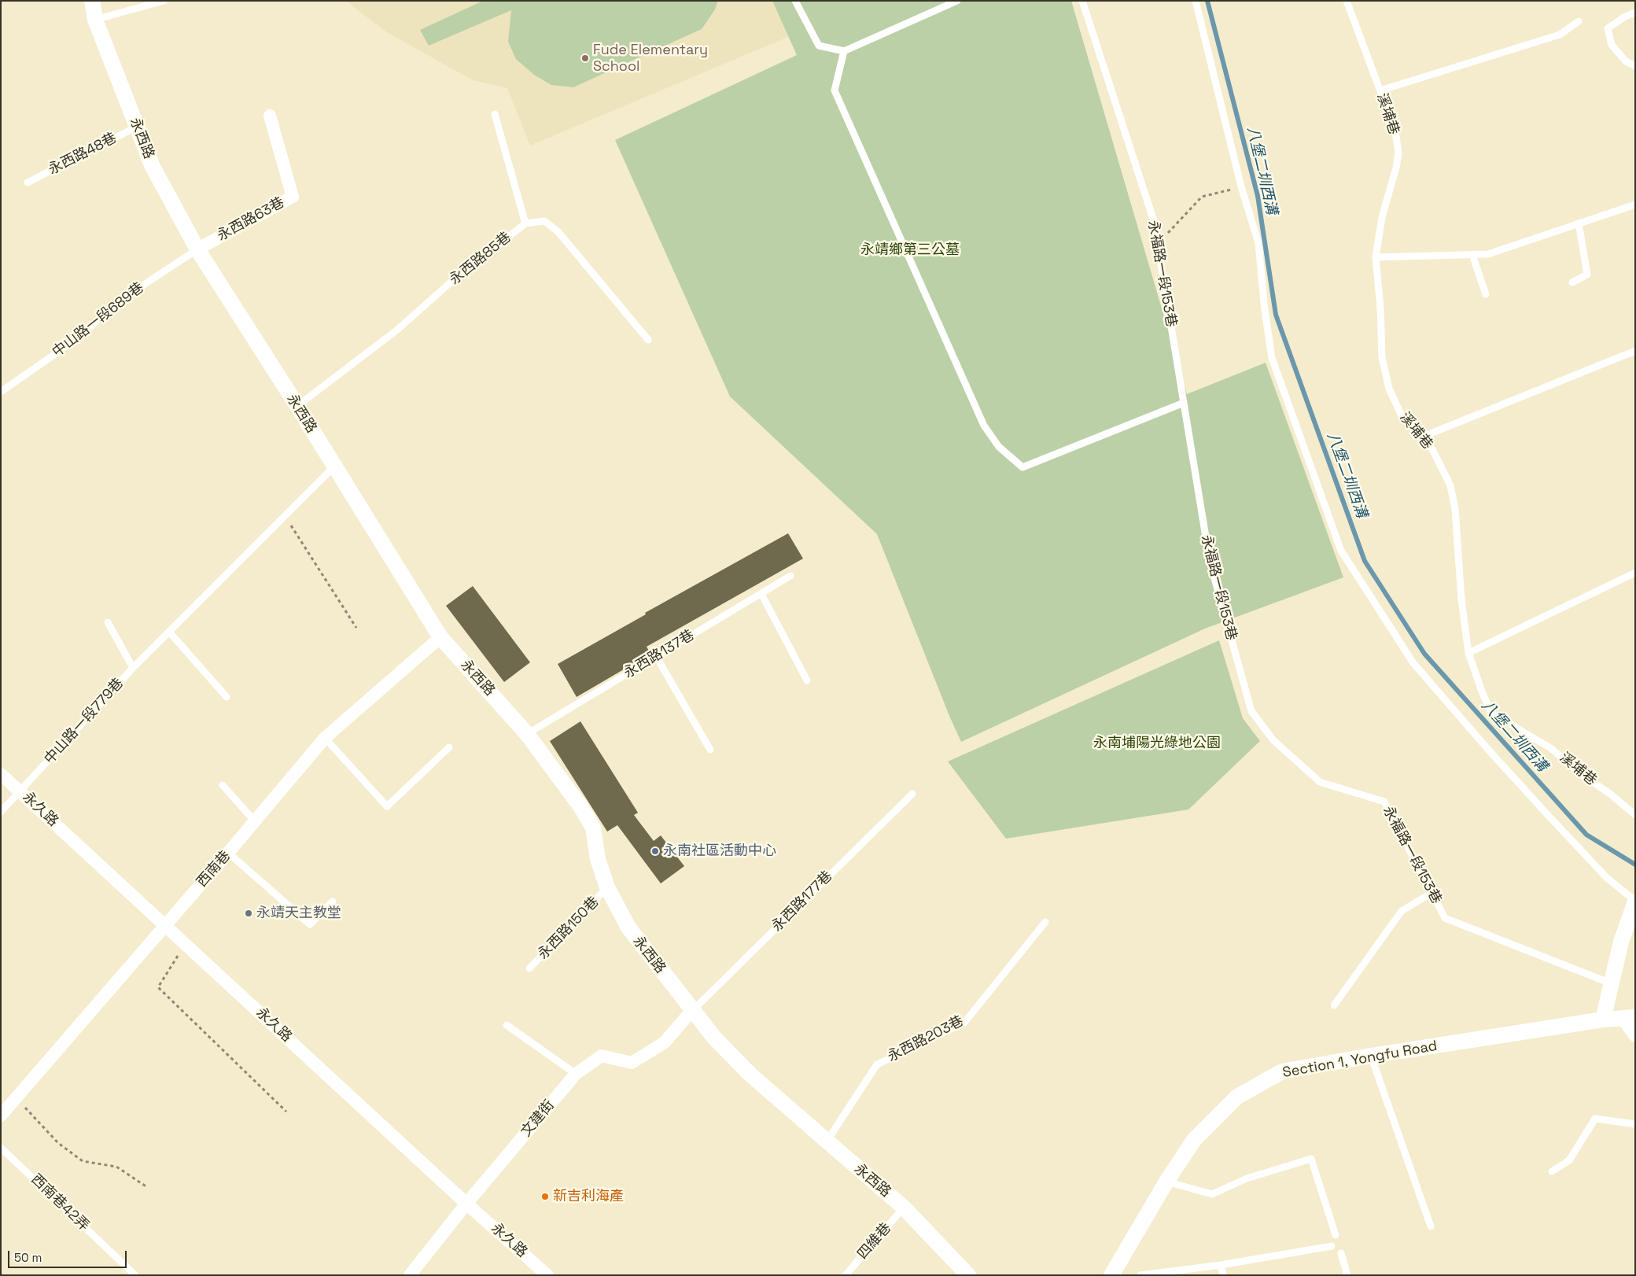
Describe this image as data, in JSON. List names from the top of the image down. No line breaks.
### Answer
{"streets":{"street":["永西路","永西路63巷","永久路","西南巷","Section 1, Yongfu Road","文建街"],"lane":["溪埔巷","永西路48巷","永西路85巷","永福路一段153巷","中山路一段689巷","永西路137巷","中山路一段779巷","永西路177巷","永西路150巷","永西路203巷","西南巷42弄","四維巷"]},"crossings":[["永西路","永西路48巷"],["永西路","永西路63巷"],["永西路","永西路85巷"],["永西路","中山路一段689巷"],["永西路","永西路137巷"],["永西路","中山路一段779巷"],["永西路","西南巷"],["永西路","永西路177巷"],["永西路","永西路150巷"],["永西路","永西路203巷"],["永西路","文建街"],["永西路","四維巷"],["永西路63巷","中山路一段689巷"],["中山路一段779巷","永久路"],["永久路","西南巷"],["永久路","文建街"],["永西路177巷","文建街"]],"water":["八堡二圳西溝"],"parks":["永靖鄉第三公墓","永南埔陽光綠地公園"],"places":["Fude Elementary School","永南社區活動中心","永靖天主教堂","新吉利海產"],"scale_bar":"50 m"}
